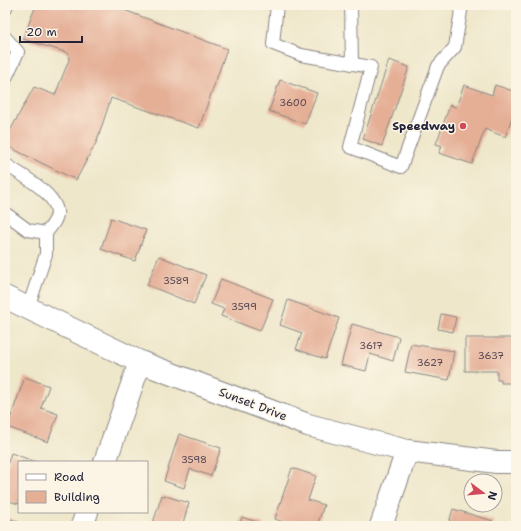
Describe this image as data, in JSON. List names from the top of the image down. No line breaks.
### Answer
{"streets":{"street":["Sunset Drive"]},"places":["Speedway"],"house_numbers":["3600","3589","3599","3617","3637","3627","3598"],"legend":["Road","Building"],"scale_bar":"20 m","north":"right"}
